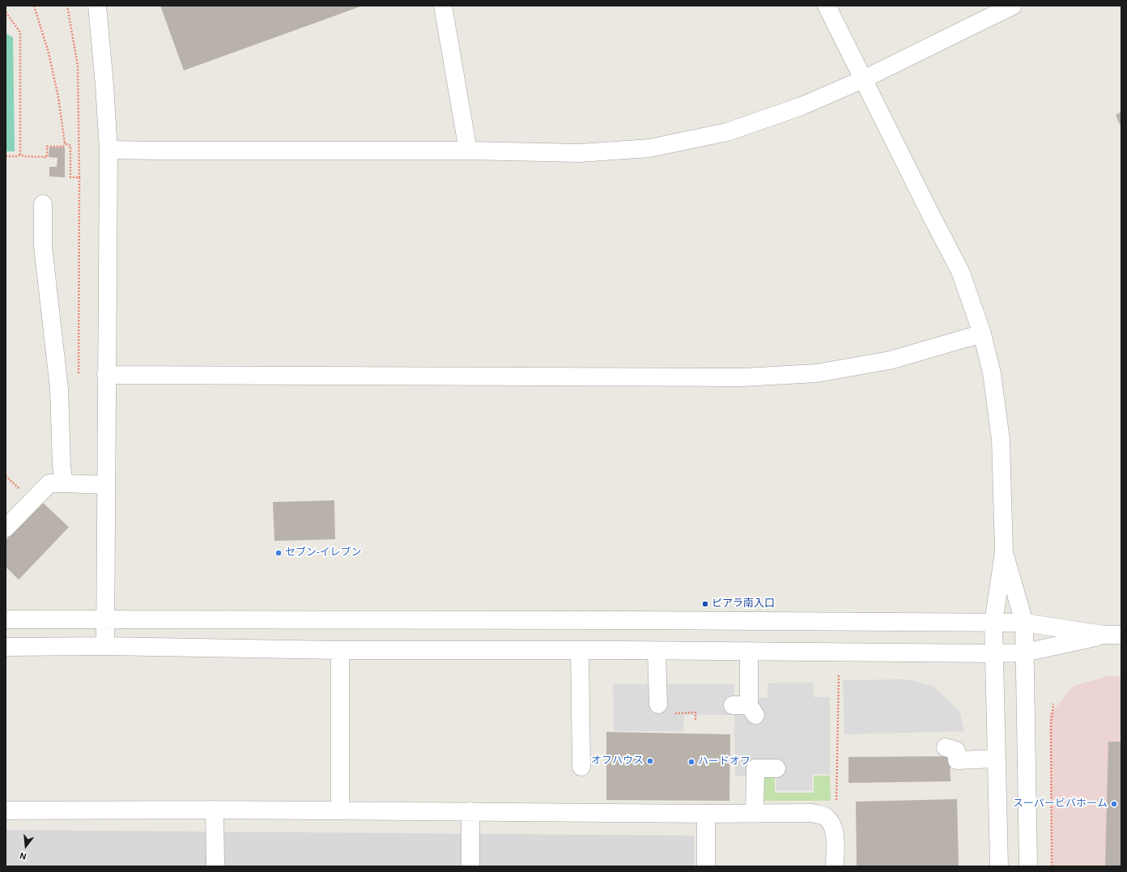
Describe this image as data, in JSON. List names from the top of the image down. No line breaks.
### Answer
{"places":["セブン-イレブン","ピアラ南入口","オフハウス","ハードオフ","スーパービバホーム"],"north":"bottom"}
